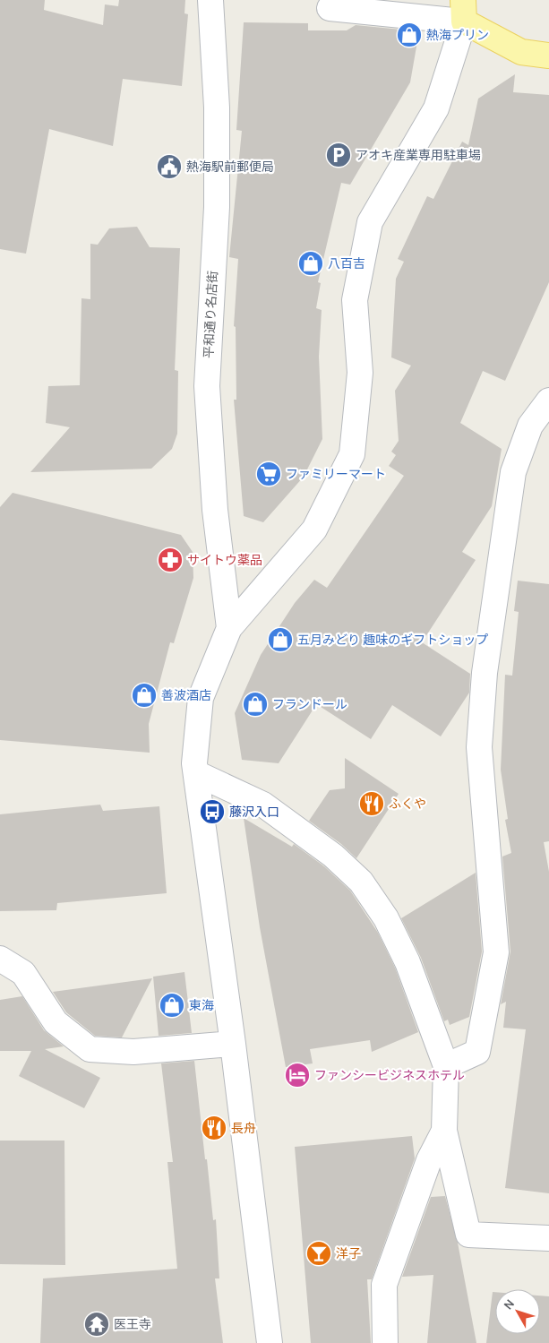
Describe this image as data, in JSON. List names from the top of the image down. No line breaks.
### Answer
{"streets":{"street":["平和通り名店街"]},"places":{"shop":["熱海プリン","八百吉","五月みどり 趣味のギフトショップ","善波酒店","フランドール","東海"],"parking":["アオキ産業専用駐車場"],"public building":["熱海駅前郵便局"],"supermarket":["ファミリーマート"],"pharmacy":["サイトウ薬品"],"restaurant":["ふくや","長舟"],"bus stop":["藤沢入口"],"hotel":["ファンシービジネスホテル"],"bar":["洋子"],"temple":["医王寺"]},"north":"top left"}
